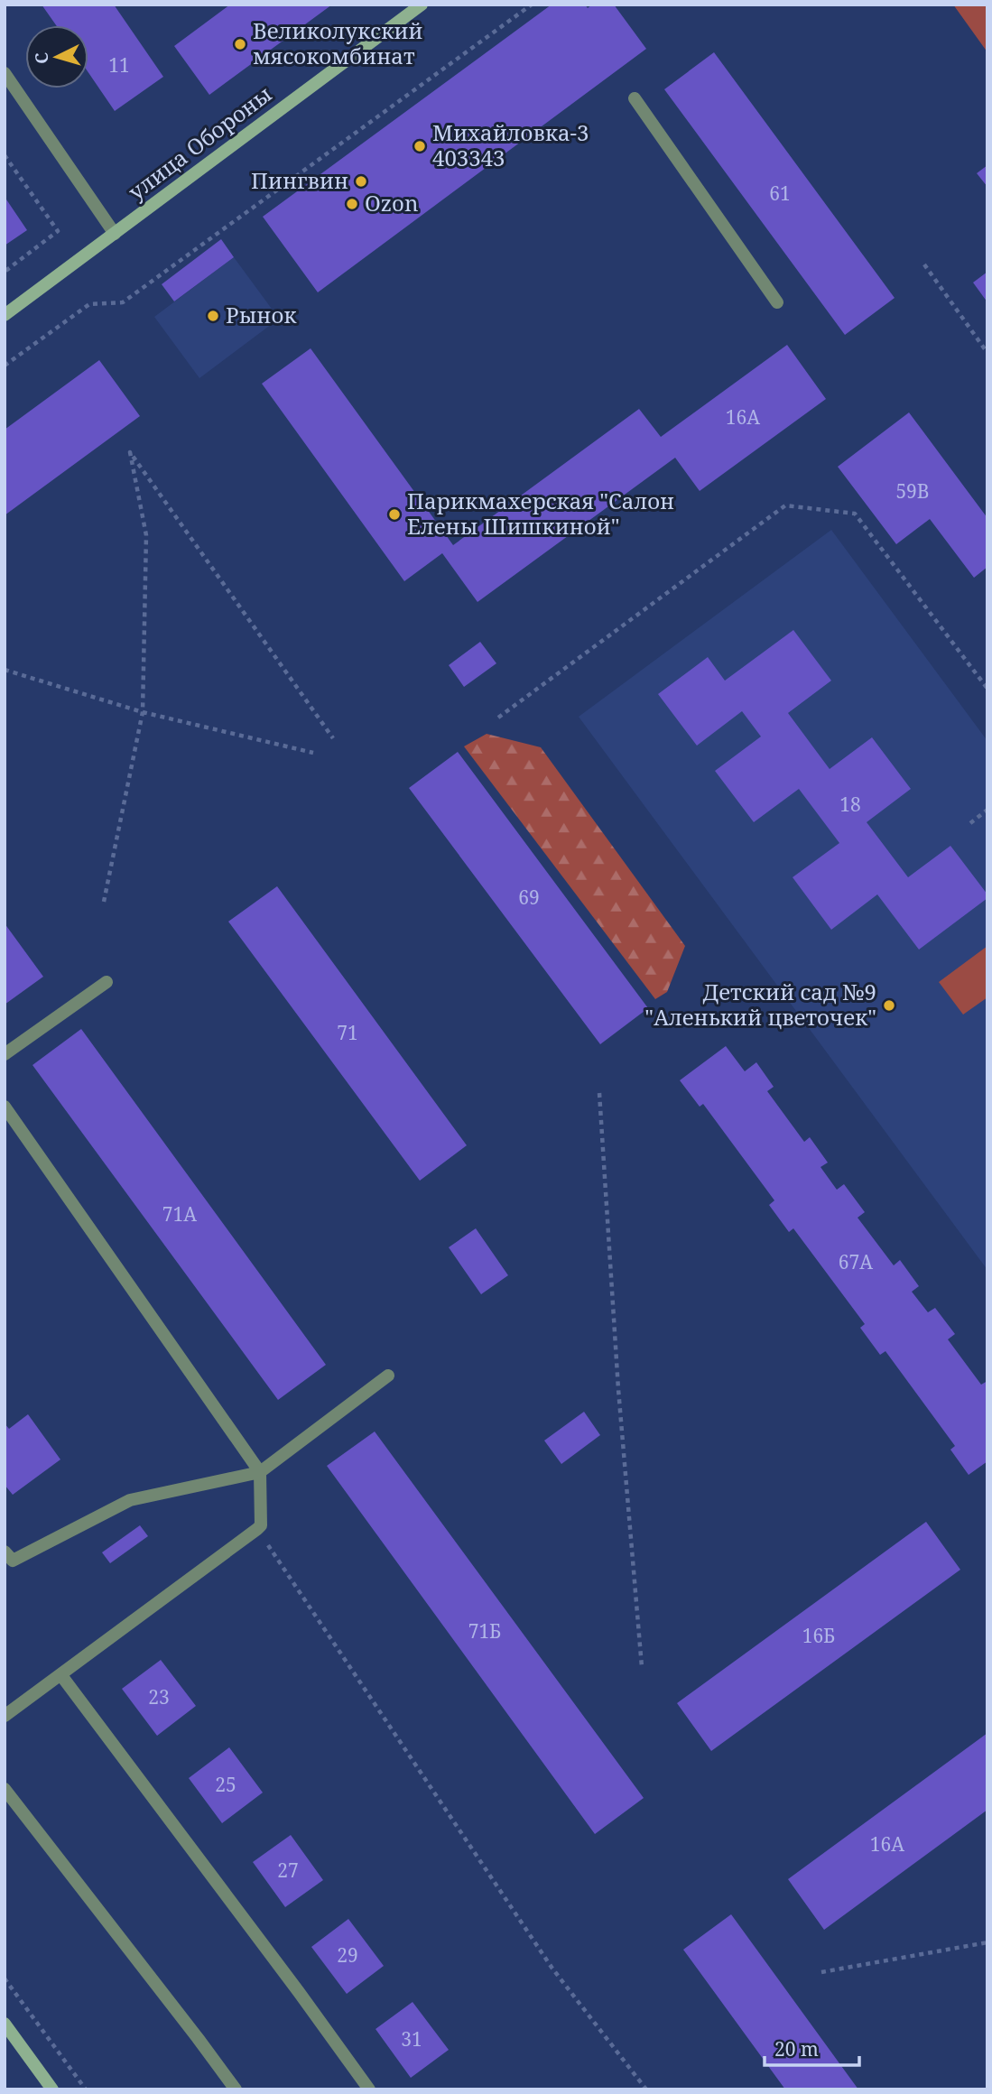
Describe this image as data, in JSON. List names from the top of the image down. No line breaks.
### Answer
{"streets":{"street":["улица Обороны"]},"places":["Великолукский мясокомбинат","Михайловка-3 403343","Пингвин","Ozon","Рынок","Парикмахерская \"Салон Елены Шишкиной\"","Детский сад №9 \"Аленький цветочек\""],"house_numbers":["11","61","16А","59В","18","69","71","71А","67А","71Б","16Б","23","25","16А","27","29","31"],"scale_bar":"20 m","north":"left"}
